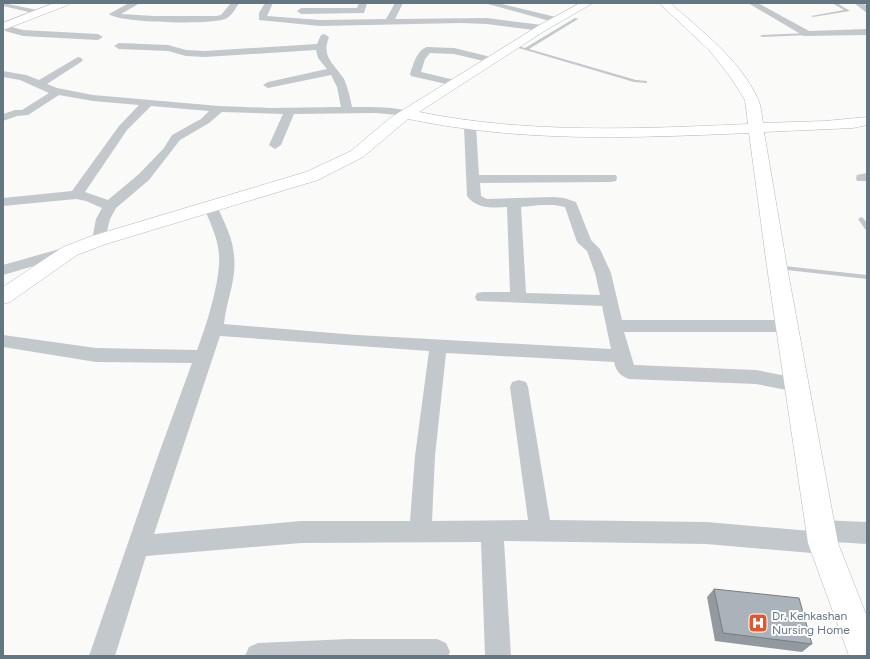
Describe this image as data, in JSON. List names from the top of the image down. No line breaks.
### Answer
{"places":{"hospital":["Dr. Kehkashan Nursing Home"]}}
